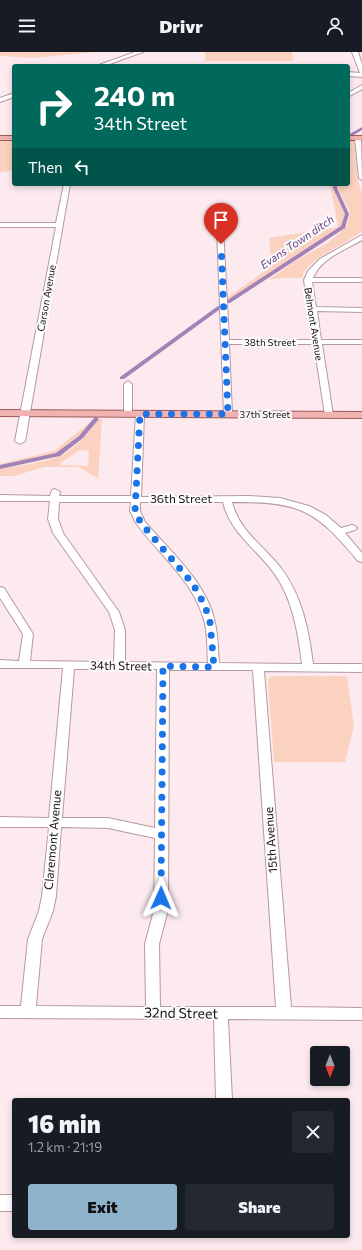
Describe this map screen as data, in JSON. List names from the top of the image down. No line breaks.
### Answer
{"streets":{"main road":["37th Street"],"street":["Carson Avenue","Belmont Avenue","38th Street","36th Street","34th Street","Claremont Avenue","15th Avenue","32nd Street"]},"crossings":[["Carson Avenue","37th Street"],["Belmont Avenue","38th Street"],["Belmont Avenue","37th Street"],["34th Street","Claremont Avenue"],["34th Street","15th Avenue"],["Claremont Avenue","32nd Street"],["15th Avenue","32nd Street"]],"water":["Evans Town ditch"],"north":"bottom","page":{"header":"Drivr","turn":["240 m","34th Street"],"then":"Then","heading":["16 min","1.2 km · 21:19"],"buttons":["Exit","Share"]}}
